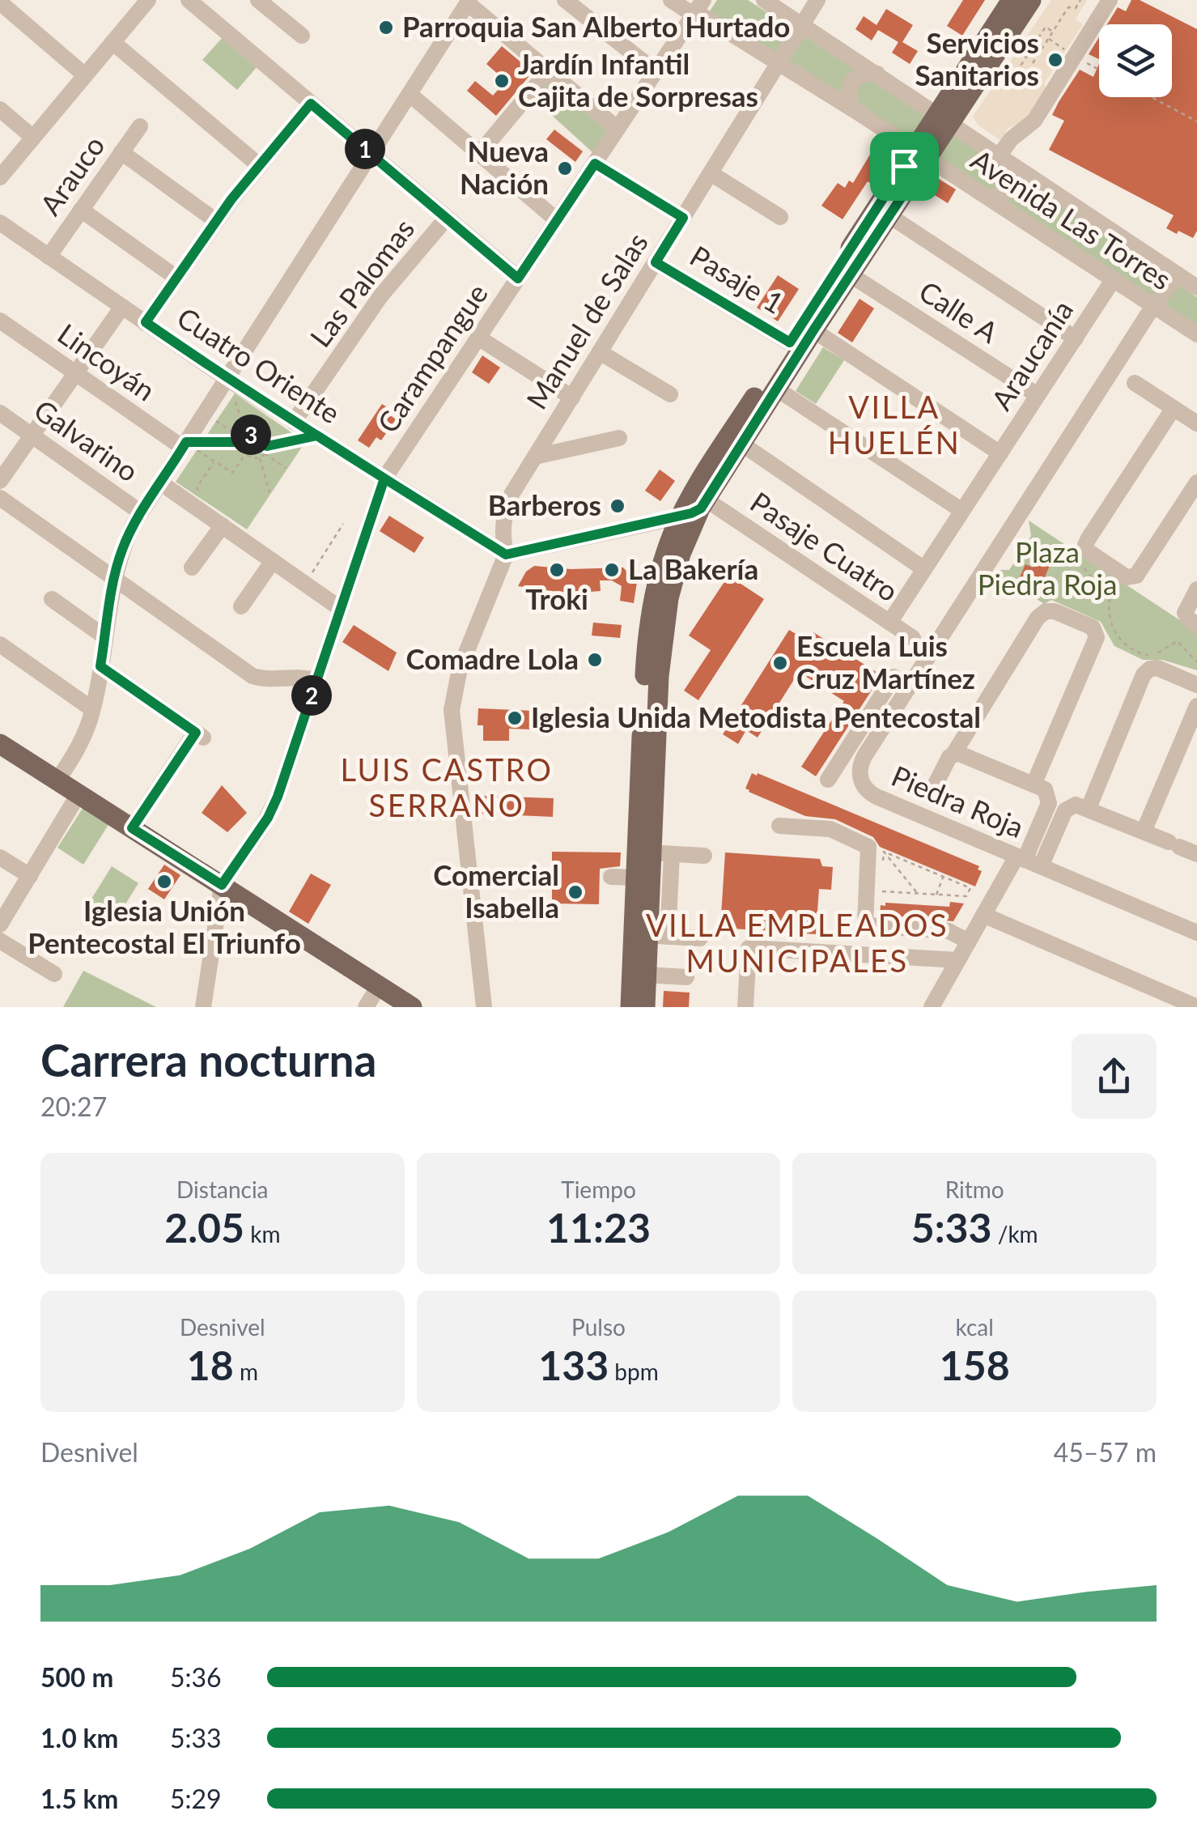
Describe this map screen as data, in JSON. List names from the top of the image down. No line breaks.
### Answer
{"streets":{"street":["Arauco","Avenida Las Torres","Pasaje 1","Las Palomas","Calle A","Manuel de Salas","Araucanía","Carampangue","Lincoyán","Cuatro Oriente","Galvarino","Pasaje Cuatro","Piedra Roja"]},"crossings":[["Arauco","Cuatro Oriente"],["Avenida Las Torres","Manuel de Salas"],["Avenida Las Torres","Araucanía"],["Avenida Las Torres","Carampangue"],["Avenida Las Torres","Piedra Roja"],["Pasaje 1","Manuel de Salas"],["Las Palomas","Cuatro Oriente"],["Calle A","Araucanía"],["Manuel de Salas","Cuatro Oriente"],["Araucanía","Pasaje Cuatro"],["Carampangue","Cuatro Oriente"]],"districts":["VILLA HUELÉN","LUIS CASTRO SERRANO","VILLA EMPLEADOS MUNICIPALES"],"parks":["Plaza Piedra Roja"],"places":["Parroquia San Alberto Hurtado","Servicios Sanitarios","Jardín Infantil Cajita de Sorpresas","Nueva Nación","Barberos","Troki","La Bakería","Comadre Lola","Escuela Luis Cruz Martínez","Iglesia Unida Metodista Pentecostal","Iglesia Unión Pentecostal El Triunfo","Comercial Isabella"],"page":{"pins":["1","3","2"],"heading":["Carrera nocturna","20:27"],"stats":[["Distancia","2.05 km"],["Tiempo","11:23"],["Ritmo","5:33 /km"],["Desnivel","18 m"],["Pulso","133 bpm"],["kcal","158"]],"chart":["Desnivel","45–57 m"],"list":[{"name":"500 m","note":"5:36"},{"name":"1.0 km","note":"5:33"},{"name":"1.5 km","note":"5:29"}]}}
